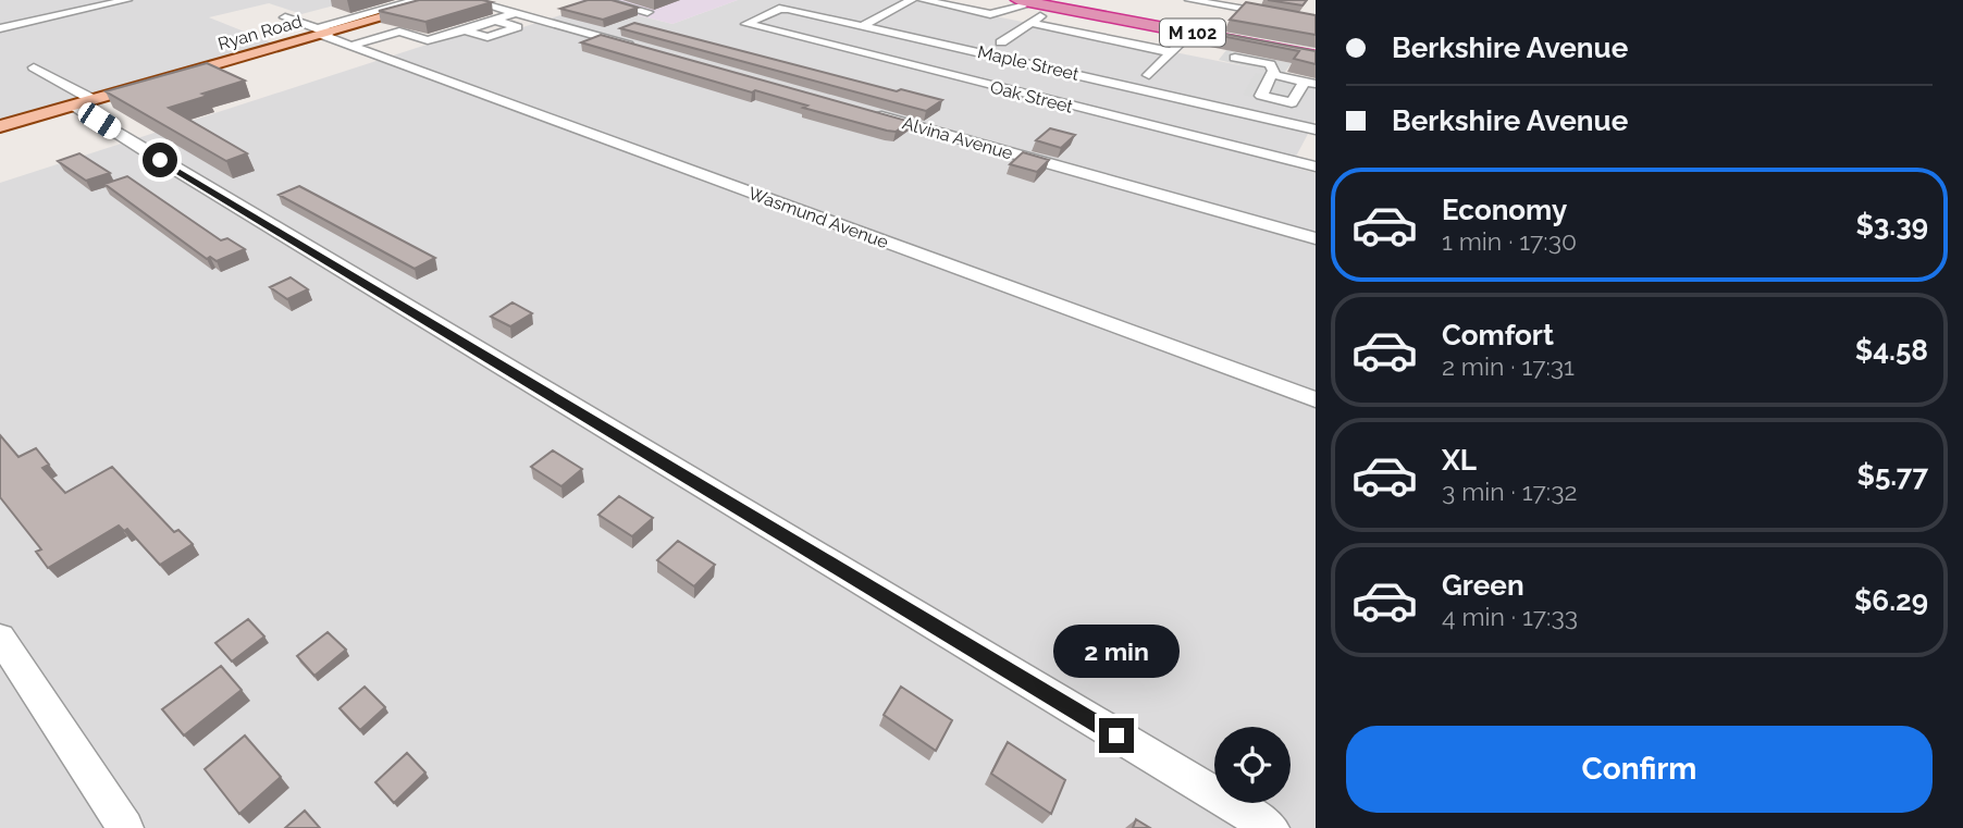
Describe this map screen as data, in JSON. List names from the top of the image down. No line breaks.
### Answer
{"streets":{"highway":["M 102"],"main road":["Ryan Road"],"street":["Maple Street","Oak Street","Alvina Avenue","Wasmund Avenue"]},"crossings":[["Ryan Road","Wasmund Avenue"],["Maple Street","Oak Street"]],"page":{"banner":["Berkshire Avenue","Berkshire Avenue"],"list":[{"name":"Economy","note":"1 min · 17:30","value":"$3.39"},{"name":"Comfort","note":"2 min · 17:31","value":"$4.58"},{"name":"XL","note":"3 min · 17:32","value":"$5.77"},{"name":"Green","note":"4 min · 17:33","value":"$6.29"}],"bubble":"2 min","buttons":"Confirm"}}
